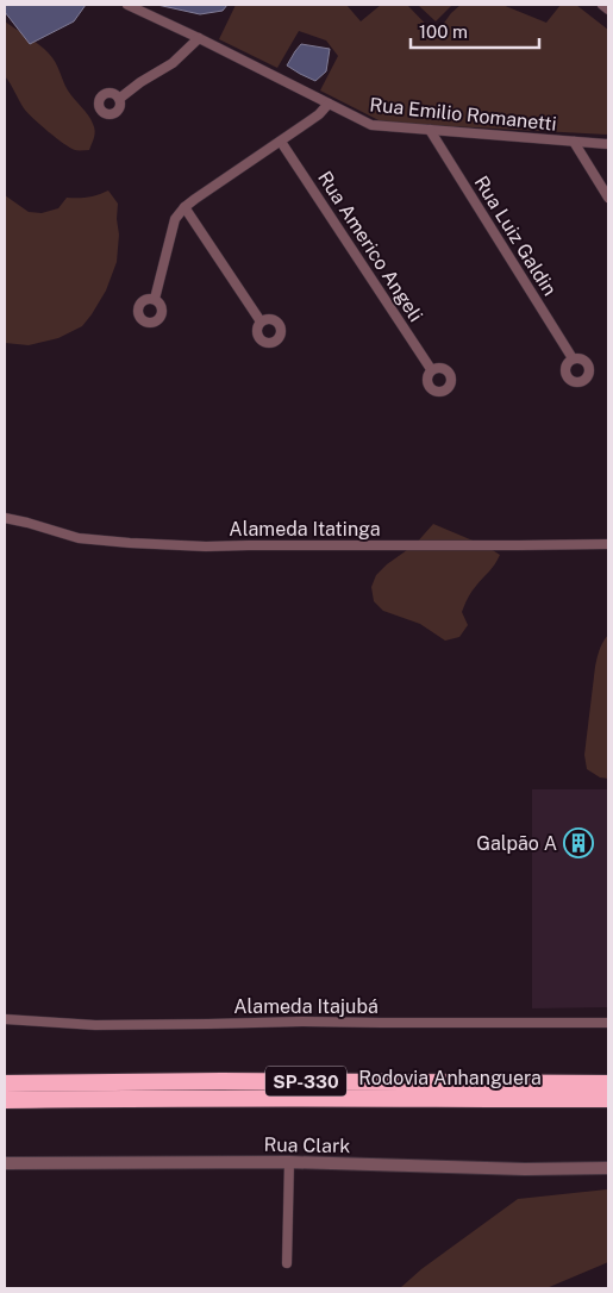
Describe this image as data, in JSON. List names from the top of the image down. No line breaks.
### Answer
{"streets":{"highway":["Rodovia Anhanguera","SP-330"],"street":["Rua Emilio Romanetti","Rua Luiz Galdin","Rua Americo Angeli","Alameda Itatinga","Alameda Itajubá","Rua Clark"]},"crossings":[["Rua Emilio Romanetti","Rua Luiz Galdin"]],"places":{"building":["Galpão A"]},"scale_bar":"100 m"}
